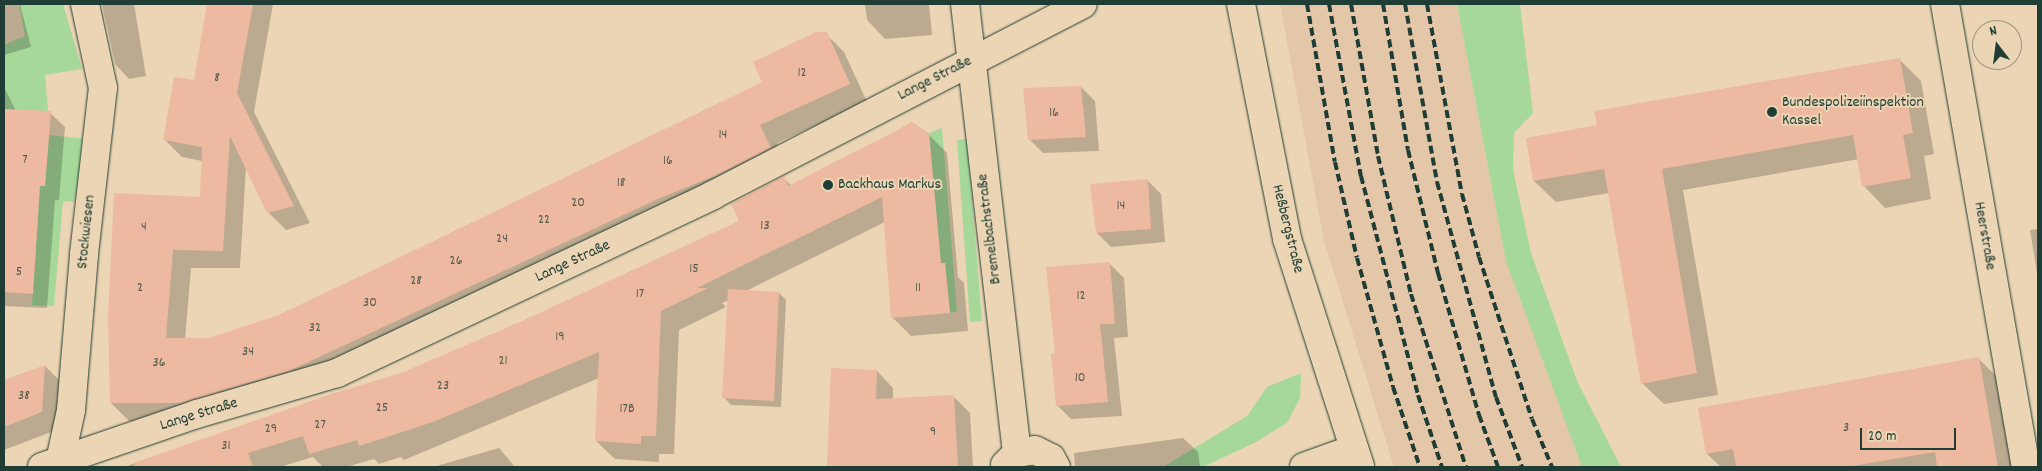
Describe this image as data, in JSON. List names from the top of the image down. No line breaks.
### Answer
{"streets":{"street":["Lange Straße","Bremelbachstraße","Heßbergstraße","Stockwiesen","Heerstraße"]},"crossings":[["Lange Straße","Bremelbachstraße"],["Lange Straße","Stockwiesen"]],"places":["Bundespolizeiinspektion Kassel","Backhaus Markus"],"house_numbers":["12","8","16","14","7","16","18","20","14","22","13","4","24","26","15","5","28","2","11","17","12","30","32","19","34","21","36","10","23","38","25","17B","27","3","29","9","31"],"scale_bar":"20 m","north":"top"}
